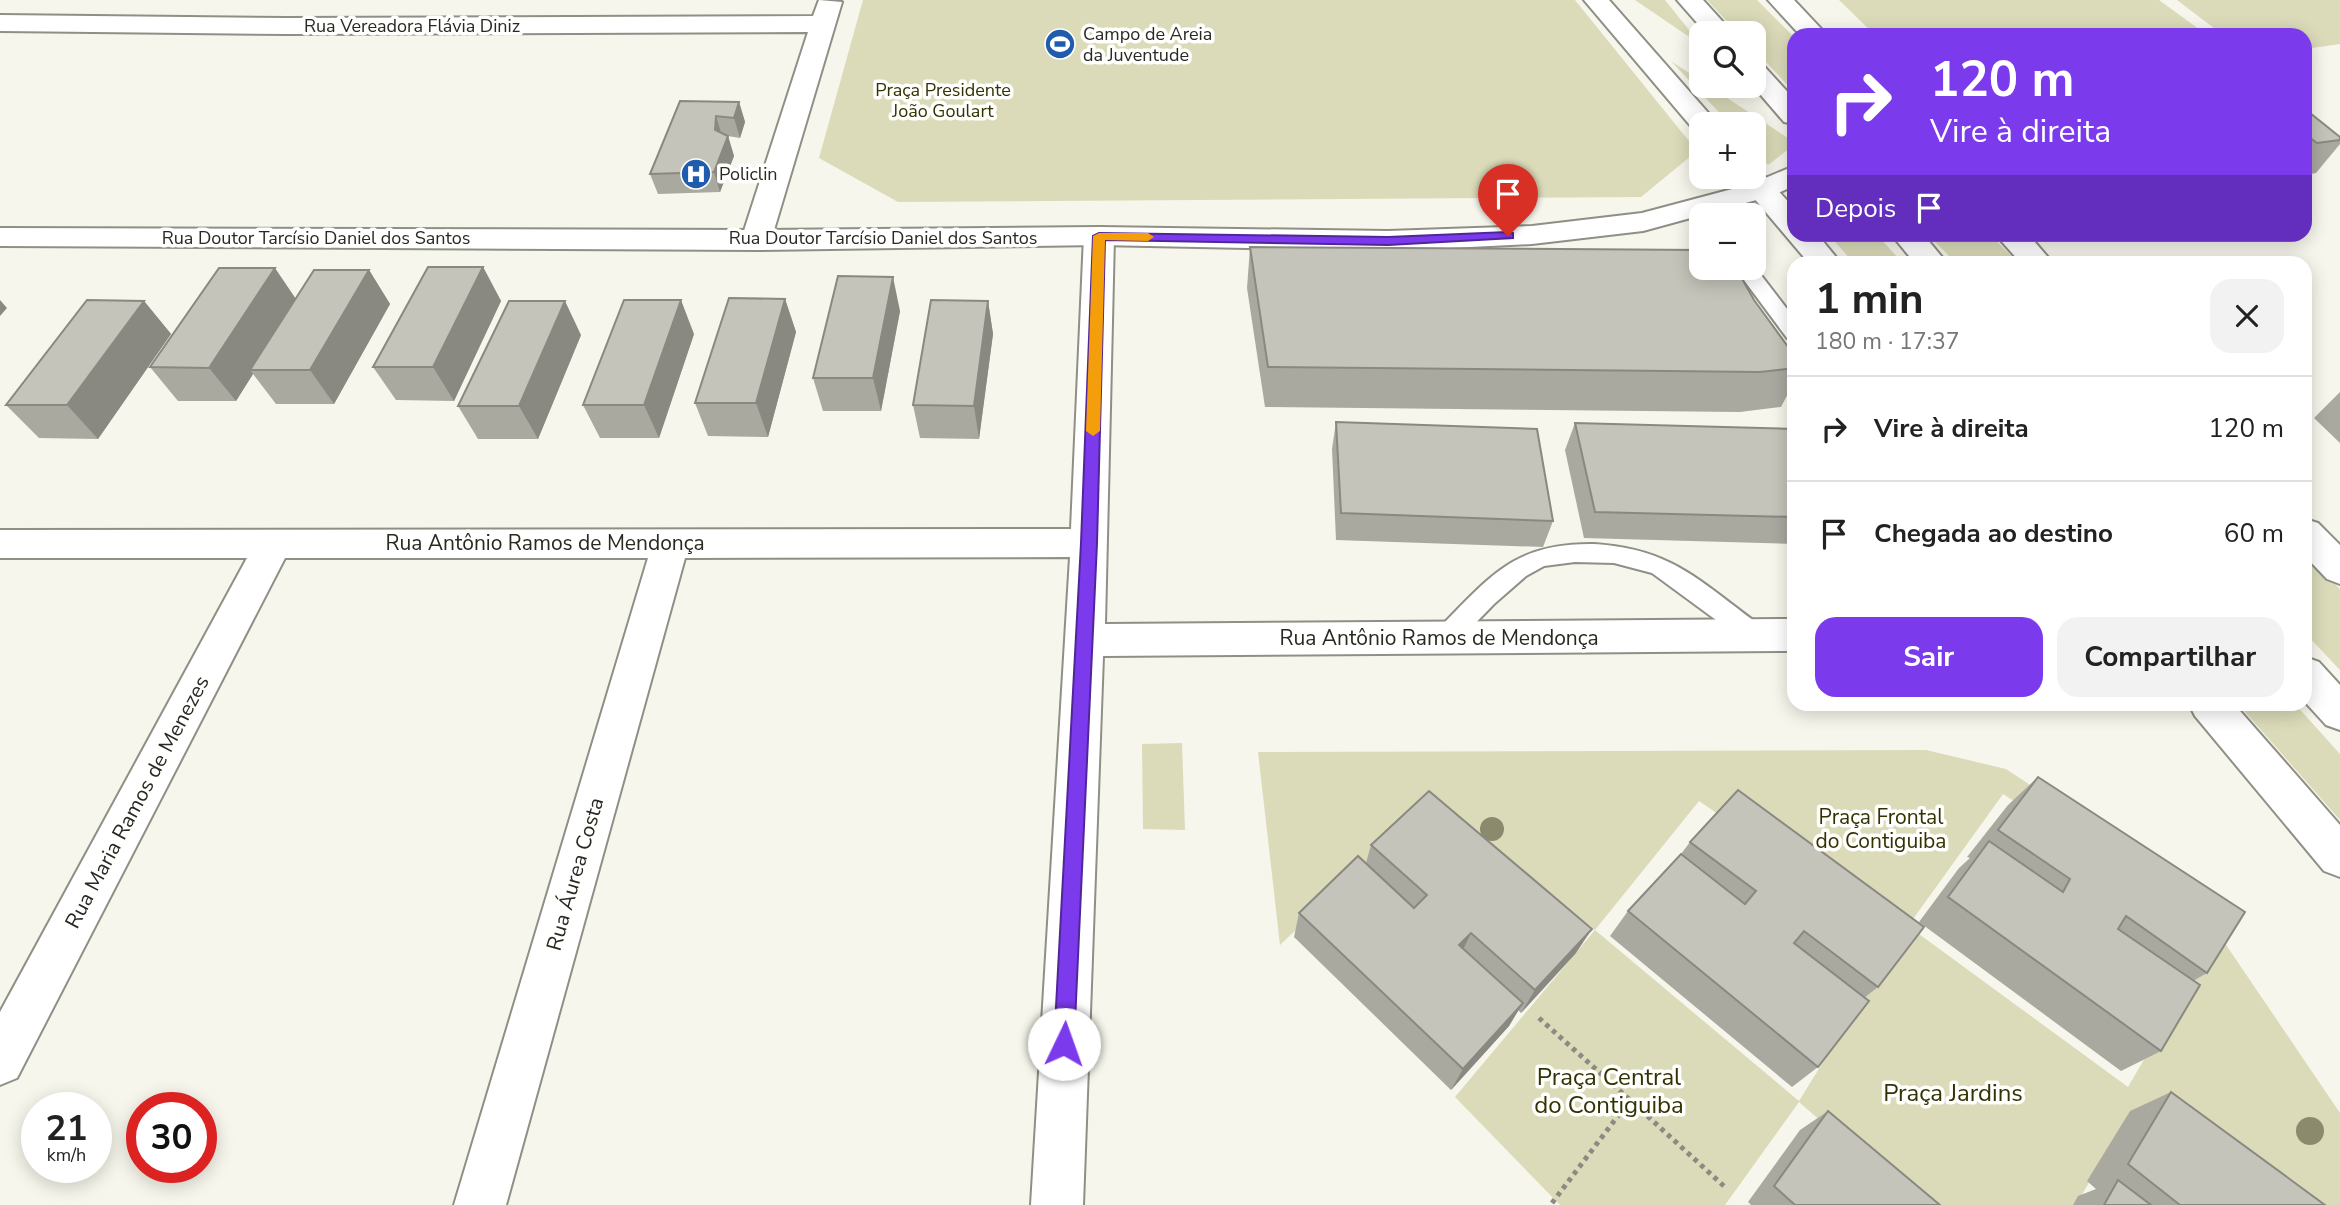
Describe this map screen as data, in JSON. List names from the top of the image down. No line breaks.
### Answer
{"streets":{"street":["Rua Vereadora Flávia Diniz","Rua Doutor Tarcísio Daniel dos Santos","Rua Antônio Ramos de Mendonça","Rua Maria Ramos de Menezes","Rua Áurea Costa"]},"crossings":[["Rua Antônio Ramos de Mendonça","Rua Maria Ramos de Menezes"],["Rua Antônio Ramos de Mendonça","Rua Áurea Costa"]],"parks":["Praça Presidente João Goulart","Praça Frontal do Contiguiba","Praça Central do Contiguiba","Praça Jardins"],"places":{"sports":["Campo de Areia da Juventude"],"hospital":["Policlin"]},"page":{"map_buttons":["+","−"],"turn":["120 m","Vire à direita"],"then":"Depois","heading":["1 min","180 m · 17:37"],"list":[{"name":"Vire à direita","value":"120 m"},{"name":"Chegada ao destino","value":"60 m"}],"buttons":["Sair","Compartilhar"],"speed":"21 km/h","limit":"30"}}
